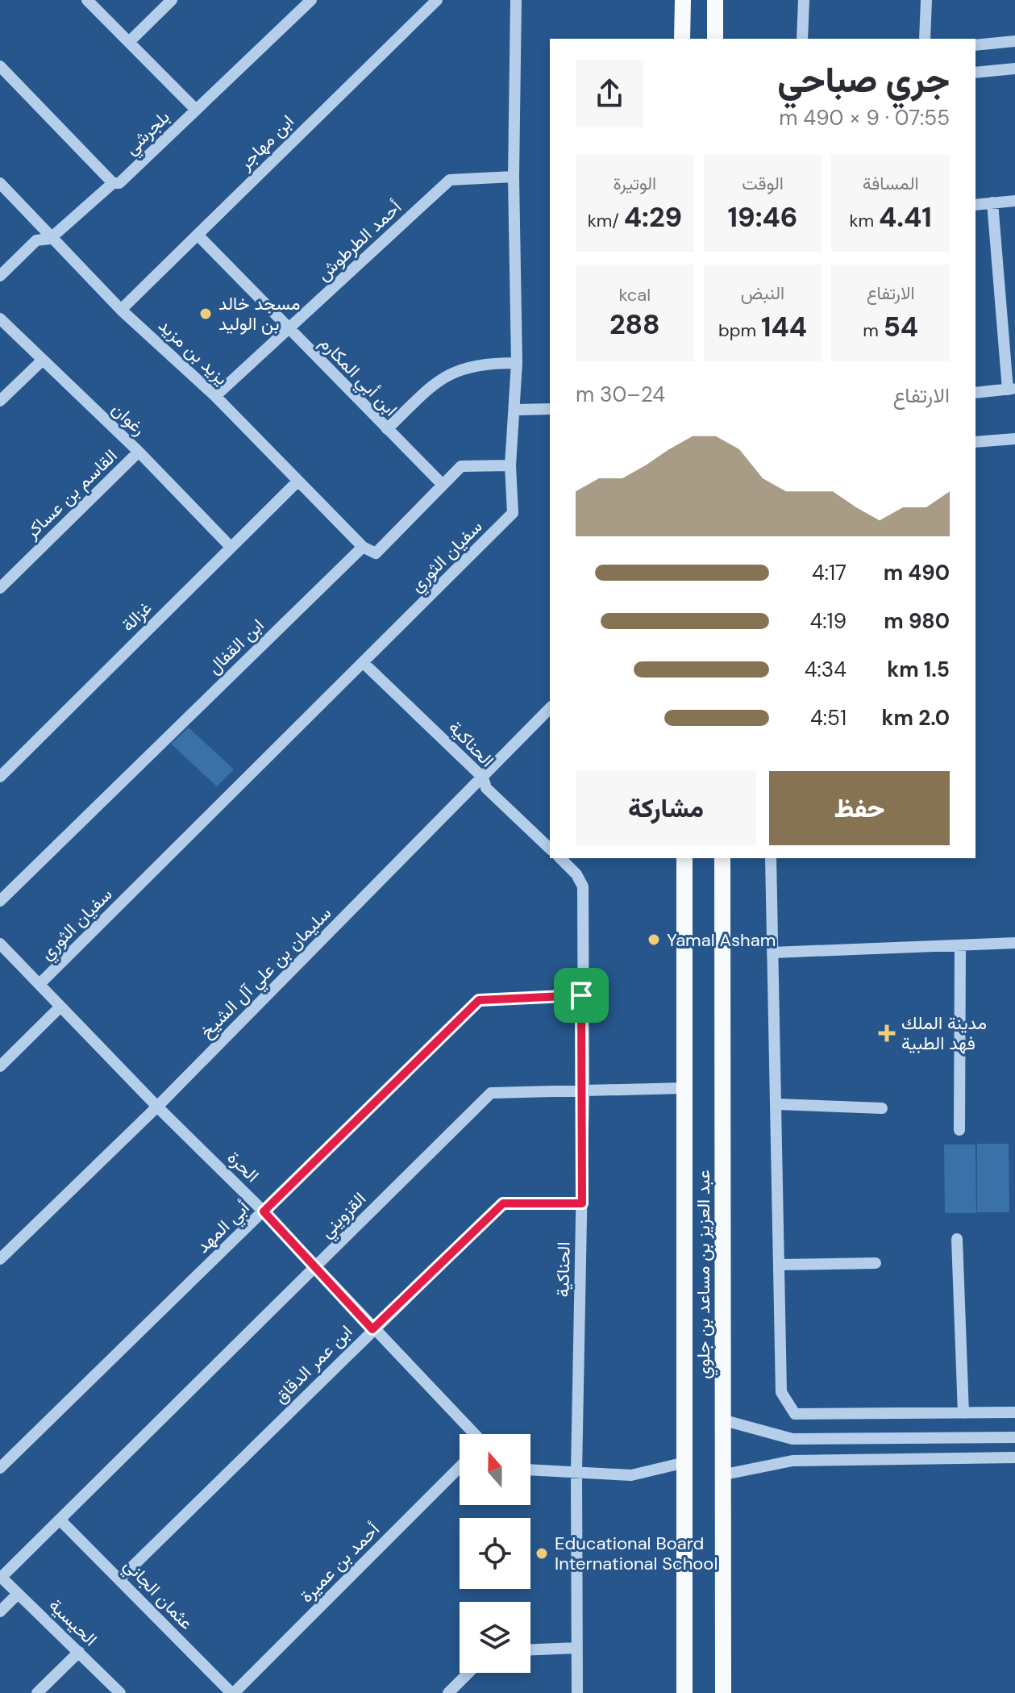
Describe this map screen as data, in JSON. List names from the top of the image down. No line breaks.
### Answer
{"streets":{"main road":["عبد العزيز بن مساعد بن جلوي"],"street":["بلجرشي","ابن مهاجر","أحمد الطرطوش","يزيد بن مزيد","ابن أبي المكارم","رغوان","القاسم بن عساكر","سفيان الثوري","غزالة","ابن القفال","الحناكية","سليمان بن علي آل الشيخ","الحرة","القزويني","أبي المهد","ابن عمر الدقاق","أحمد بن عميرة","عثمان الجاني","الحيسية"]},"crossings":[["بلجرشي","يزيد بن مزيد"],["ابن مهاجر","يزيد بن مزيد"],["ابن مهاجر","ابن أبي المكارم"],["أحمد الطرطوش","يزيد بن مزيد"],["أحمد الطرطوش","ابن أبي المكارم"],["أحمد الطرطوش","سفيان الثوري"],["يزيد بن مزيد","غزالة"],["يزيد بن مزيد","ابن القفال"],["ابن أبي المكارم","ابن القفال"],["رغوان","القاسم بن عساكر"],["رغوان","غزالة"],["سفيان الثوري","ابن القفال"],["سفيان الثوري","الحناكية"],["سفيان الثوري","الحرة"],["الحناكية","سليمان بن علي آل الشيخ"],["الحناكية","القزويني"],["الحناكية","أبي المهد"],["الحناكية","ابن عمر الدقاق"],["سليمان بن علي آل الشيخ","الحرة"],["الحرة","القزويني"],["الحرة","أبي المهد"],["الحرة","ابن عمر الدقاق"],["القزويني","عبد العزيز بن مساعد بن جلوي"],["القزويني","عثمان الجاني"],["القزويني","الحيسية"],["ابن عمر الدقاق","عثمان الجاني"],["أحمد بن عميرة","عثمان الجاني"]],"places":{"other":["مسجد خالد بن الوليد","Yamal Asham","Educational Board International School"],"health":["مدينة الملك فهد الطبية"]},"north":"top","page":{"heading":["جري صباحي","07:55 · 9 × 490 m"],"stats":[["المسافة","4.41 km"],["الوقت","19:46"],["الوتيرة","4:29 /km"],["الارتفاع","54 m"],["النبض","144 bpm"],["kcal","288"]],"chart":["الارتفاع","24–30 m"],"list":[{"name":"490 m","note":"4:17"},{"name":"980 m","note":"4:19"},{"name":"1.5 km","note":"4:34"},{"name":"2.0 km","note":"4:51"}],"buttons":["حفظ","مشاركة"]}}
